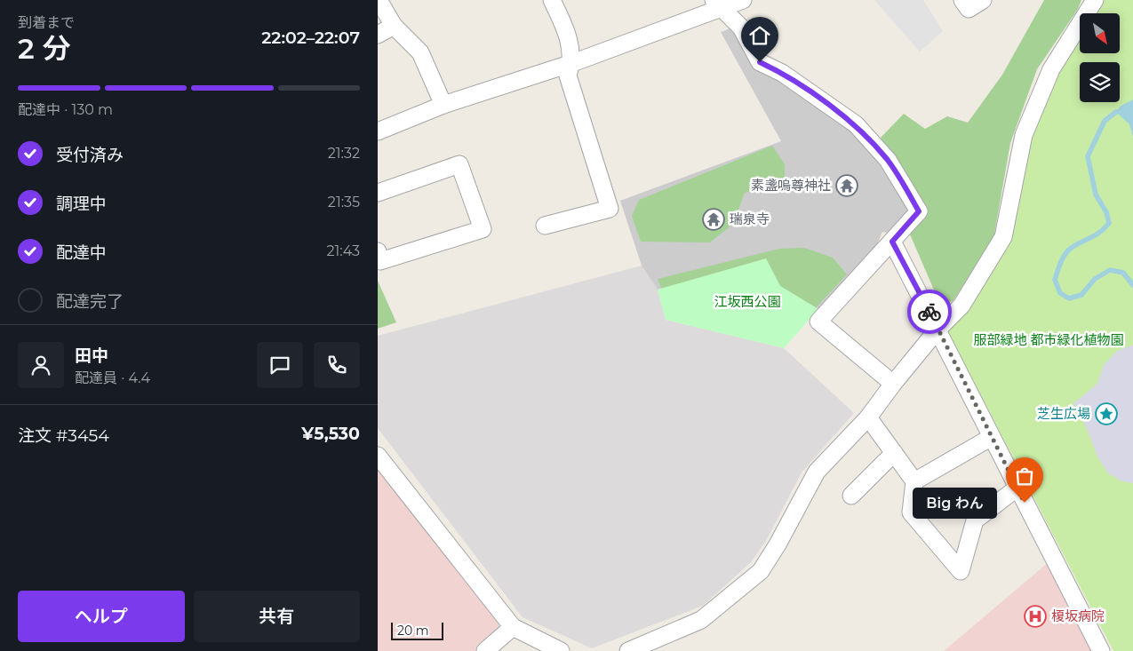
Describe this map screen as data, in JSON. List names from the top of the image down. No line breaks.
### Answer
{"parks":["江坂西公園","服部緑地 都市緑化植物園"],"places":{"temple":["素盞嗚尊神社","瑞泉寺"],"place":["芝生広場"],"other":["Big わん"],"hospital":["榎坂病院"]},"scale_bar":"20 m","north":"bottom right","page":{"heading":["2 分","到着まで","22:02–22:07"],"panel":["田中","配達員 · 4.4","注文 #3454","¥5,530"],"bar":"配達中 · 130 m","list":[["受付済み","21:32"],["調理中","21:35"],["配達中","21:43"],"配達完了"],"bubble":"Big わん","buttons":["ヘルプ","共有"],"scale":"20 m"}}
